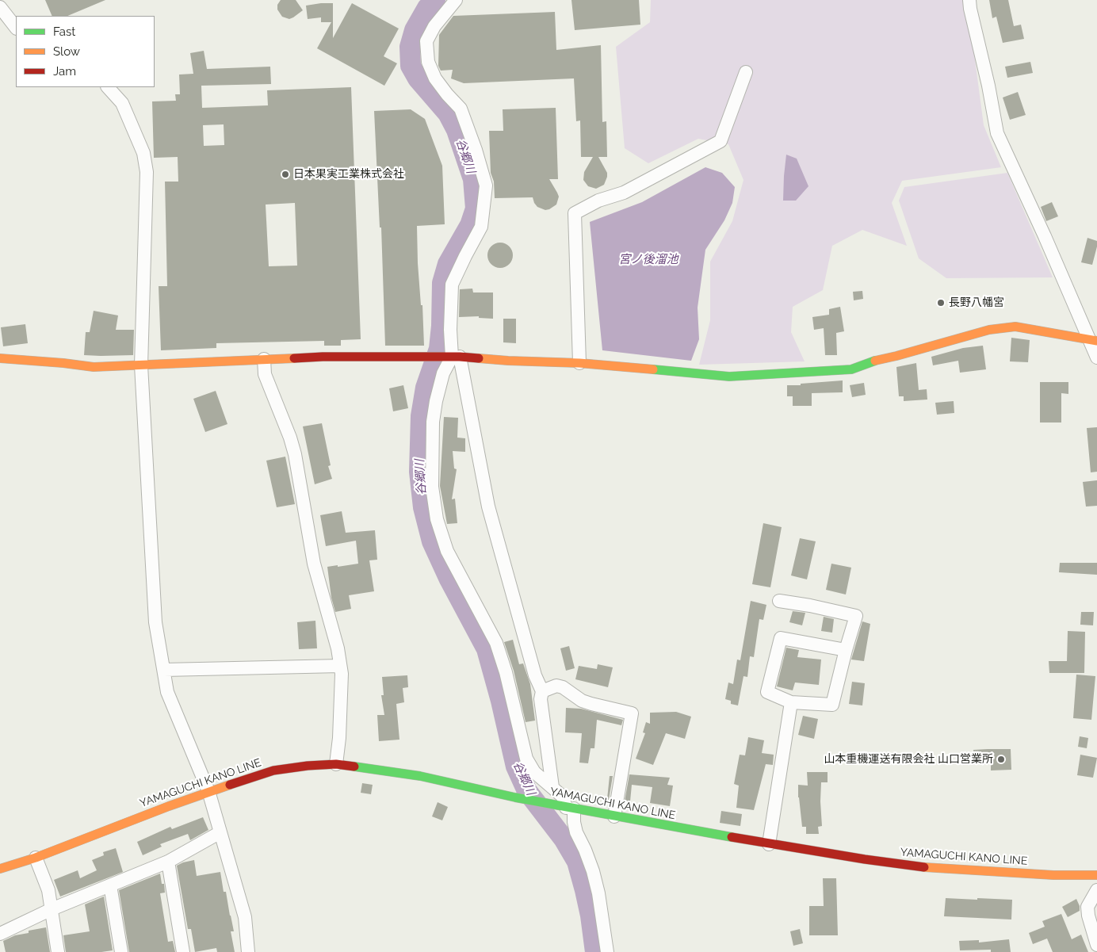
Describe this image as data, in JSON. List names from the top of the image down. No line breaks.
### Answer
{"streets":{"main road":["YAMAGUCHI KANO LINE"]},"water":["谷郷川","宮ノ後溜池"],"places":["日本果実工業株式会社","長野八幡宮","山本重機運送有限会社 山口営業所"],"legend":["Fast","Slow","Jam"]}
